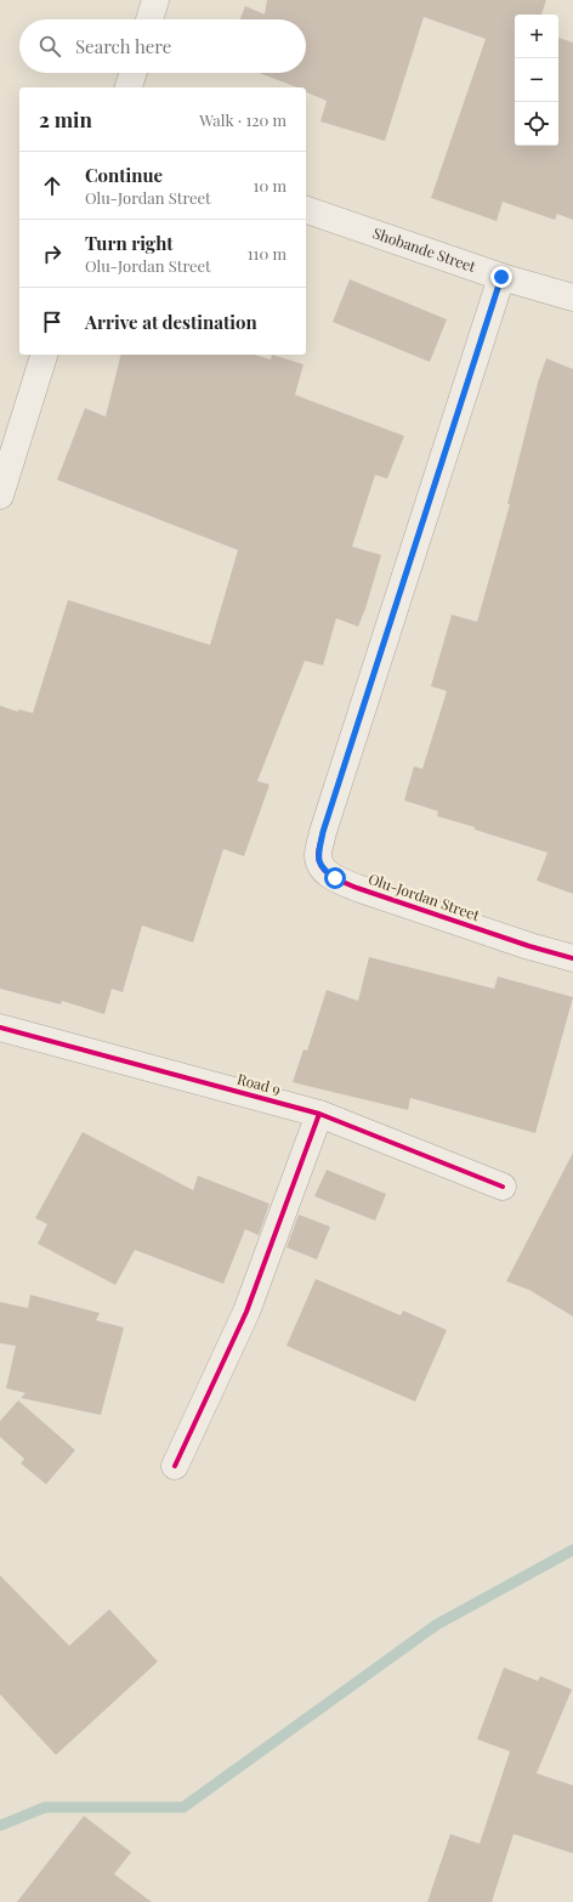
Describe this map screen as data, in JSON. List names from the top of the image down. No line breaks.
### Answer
{"streets":{"street":["Shobande Street","Olu-Jordan Street","Road 9"]},"crossings":[["Shobande Street","Olu-Jordan Street"]],"page":{"map_buttons":["+","−"],"search":"Search here","heading":["2 min","Walk · 120 m"],"list":[["Continue","Olu-Jordan Street","10 m"],["Turn right","Olu-Jordan Street","110 m"],"Arrive at destination"]}}
